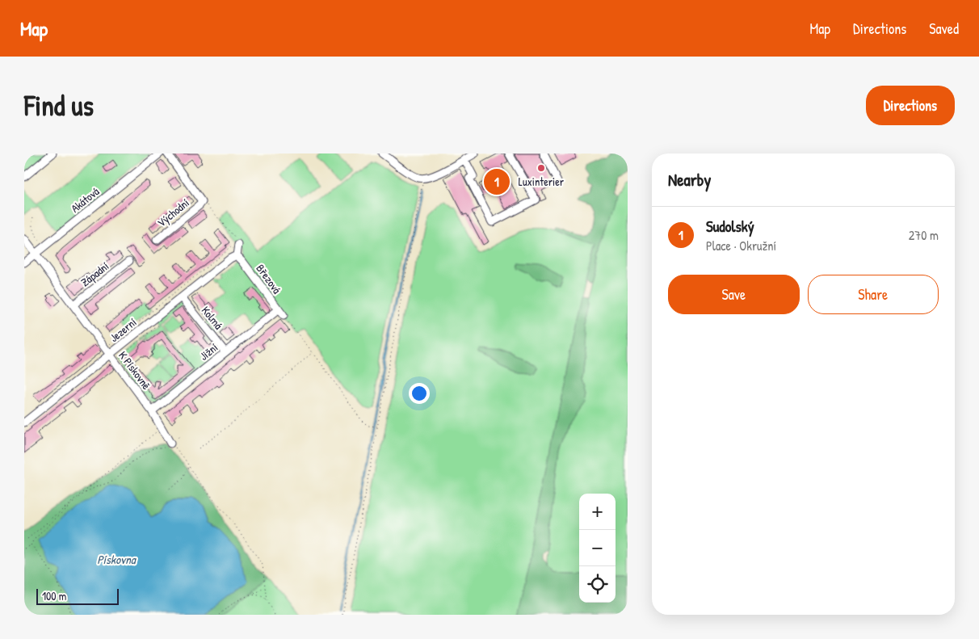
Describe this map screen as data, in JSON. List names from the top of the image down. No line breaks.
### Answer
{"streets":{"street":["Akátová","Východní","Západní","Březová","Kolmá","Jezerní","Jižní","K Pískovně"]},"crossings":[["Akátová","K Pískovně"],["Západní","K Pískovně"],["Březová","Jezerní"],["Březová","Jižní"],["Kolmá","Jezerní"],["Kolmá","Jižní"],["Jezerní","K Pískovně"],["Jižní","K Pískovně"]],"water":["Pískovna"],"places":["Luxinterier"],"scale_bar":"100 m","page":{"header":"Map","nav":["Map","Directions","Saved"],"buttons":["Directions",["Save","Share"]],"title":"Find us","heading":"Nearby","pins":"1","list":[{"mark":"1","name":"Sudolský","note":"Place · Okružní","value":"270 m"}],"map_buttons":["+","−"],"scale":"100 m"}}
